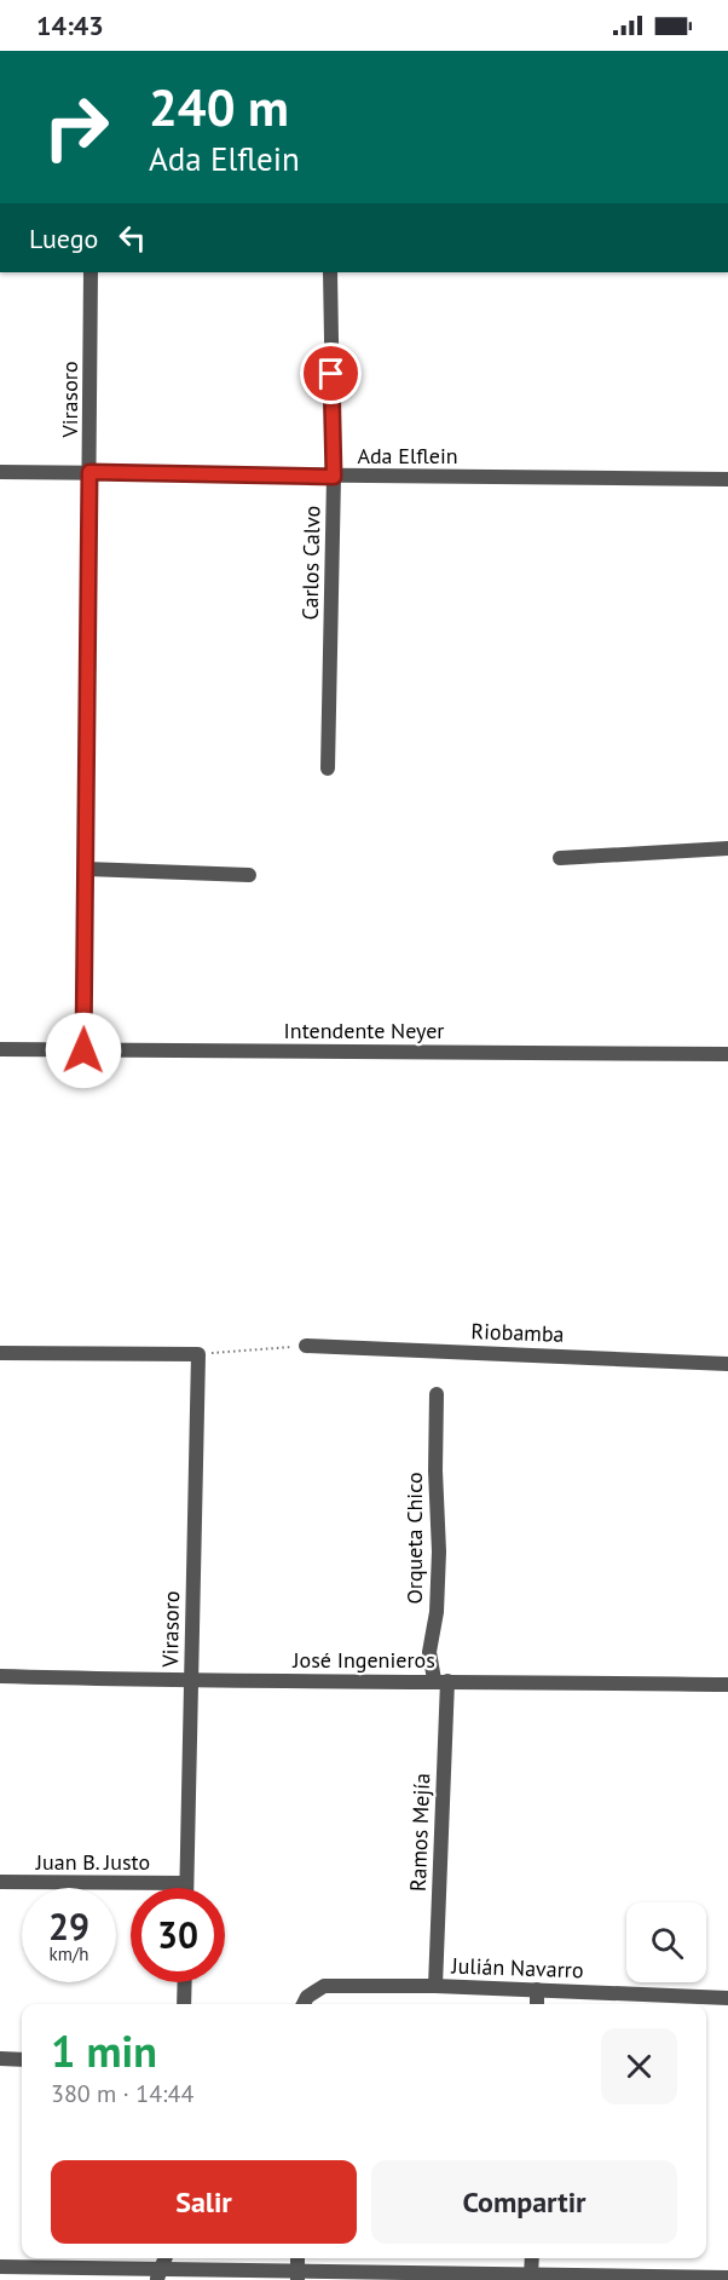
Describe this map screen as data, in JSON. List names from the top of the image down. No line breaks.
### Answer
{"streets":{"street":["Virasoro","Ada Elflein","Carlos Calvo","Intendente Neyer","Riobamba","Orqueta Chico","José Ingenieros","Ramos Mejía","Juan B. Justo","Julián Navarro"]},"crossings":[["Virasoro","Ada Elflein"],["Virasoro","Intendente Neyer"],["Virasoro","José Ingenieros"],["Virasoro","Juan B. Justo"],["Ada Elflein","Carlos Calvo"],["Orqueta Chico","José Ingenieros"],["Orqueta Chico","Ramos Mejía"],["José Ingenieros","Ramos Mejía"],["Ramos Mejía","Julián Navarro"]],"page":{"status":"14:43","turn":["240 m","Ada Elflein"],"then":"Luego","speed":"29 km/h","limit":"30","heading":["1 min","380 m · 14:44"],"buttons":["Salir","Compartir"]}}
